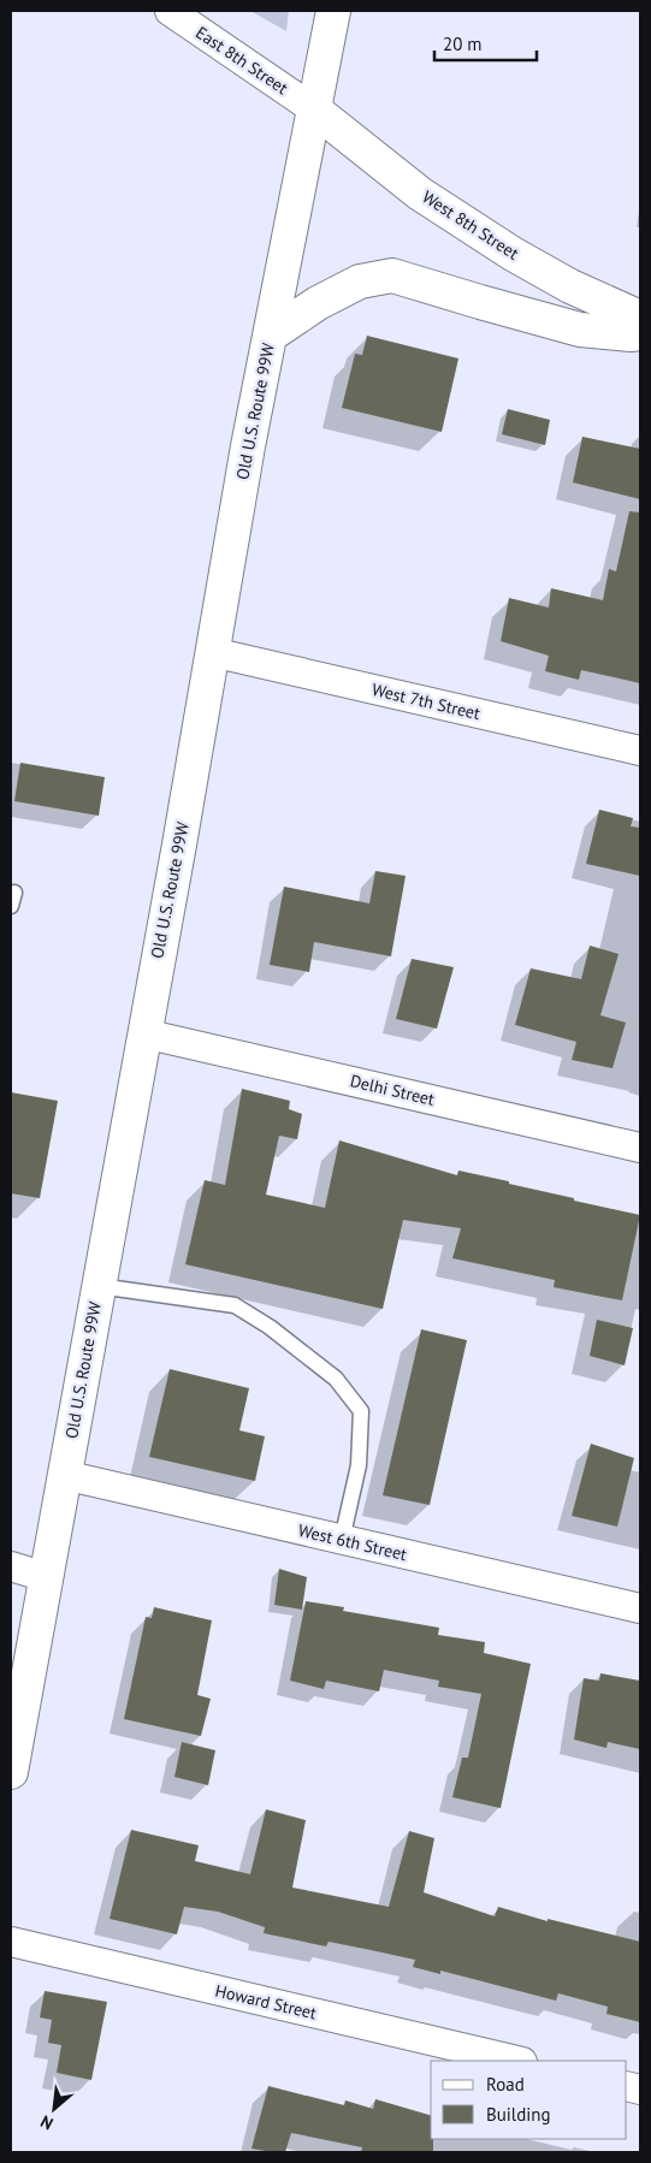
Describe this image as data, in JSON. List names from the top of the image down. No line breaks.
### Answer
{"streets":{"main road":["West 8th Street","Old U.S. Route 99W"],"street":["East 8th Street","West 7th Street","Delhi Street","West 6th Street","Howard Street"]},"crossings":[["East 8th Street","West 8th Street"],["East 8th Street","Old U.S. Route 99W"],["West 8th Street","Old U.S. Route 99W"],["Old U.S. Route 99W","West 7th Street"],["Old U.S. Route 99W","Delhi Street"],["Old U.S. Route 99W","West 6th Street"]],"legend":["Road","Building"],"scale_bar":"20 m","north":"bottom left"}
